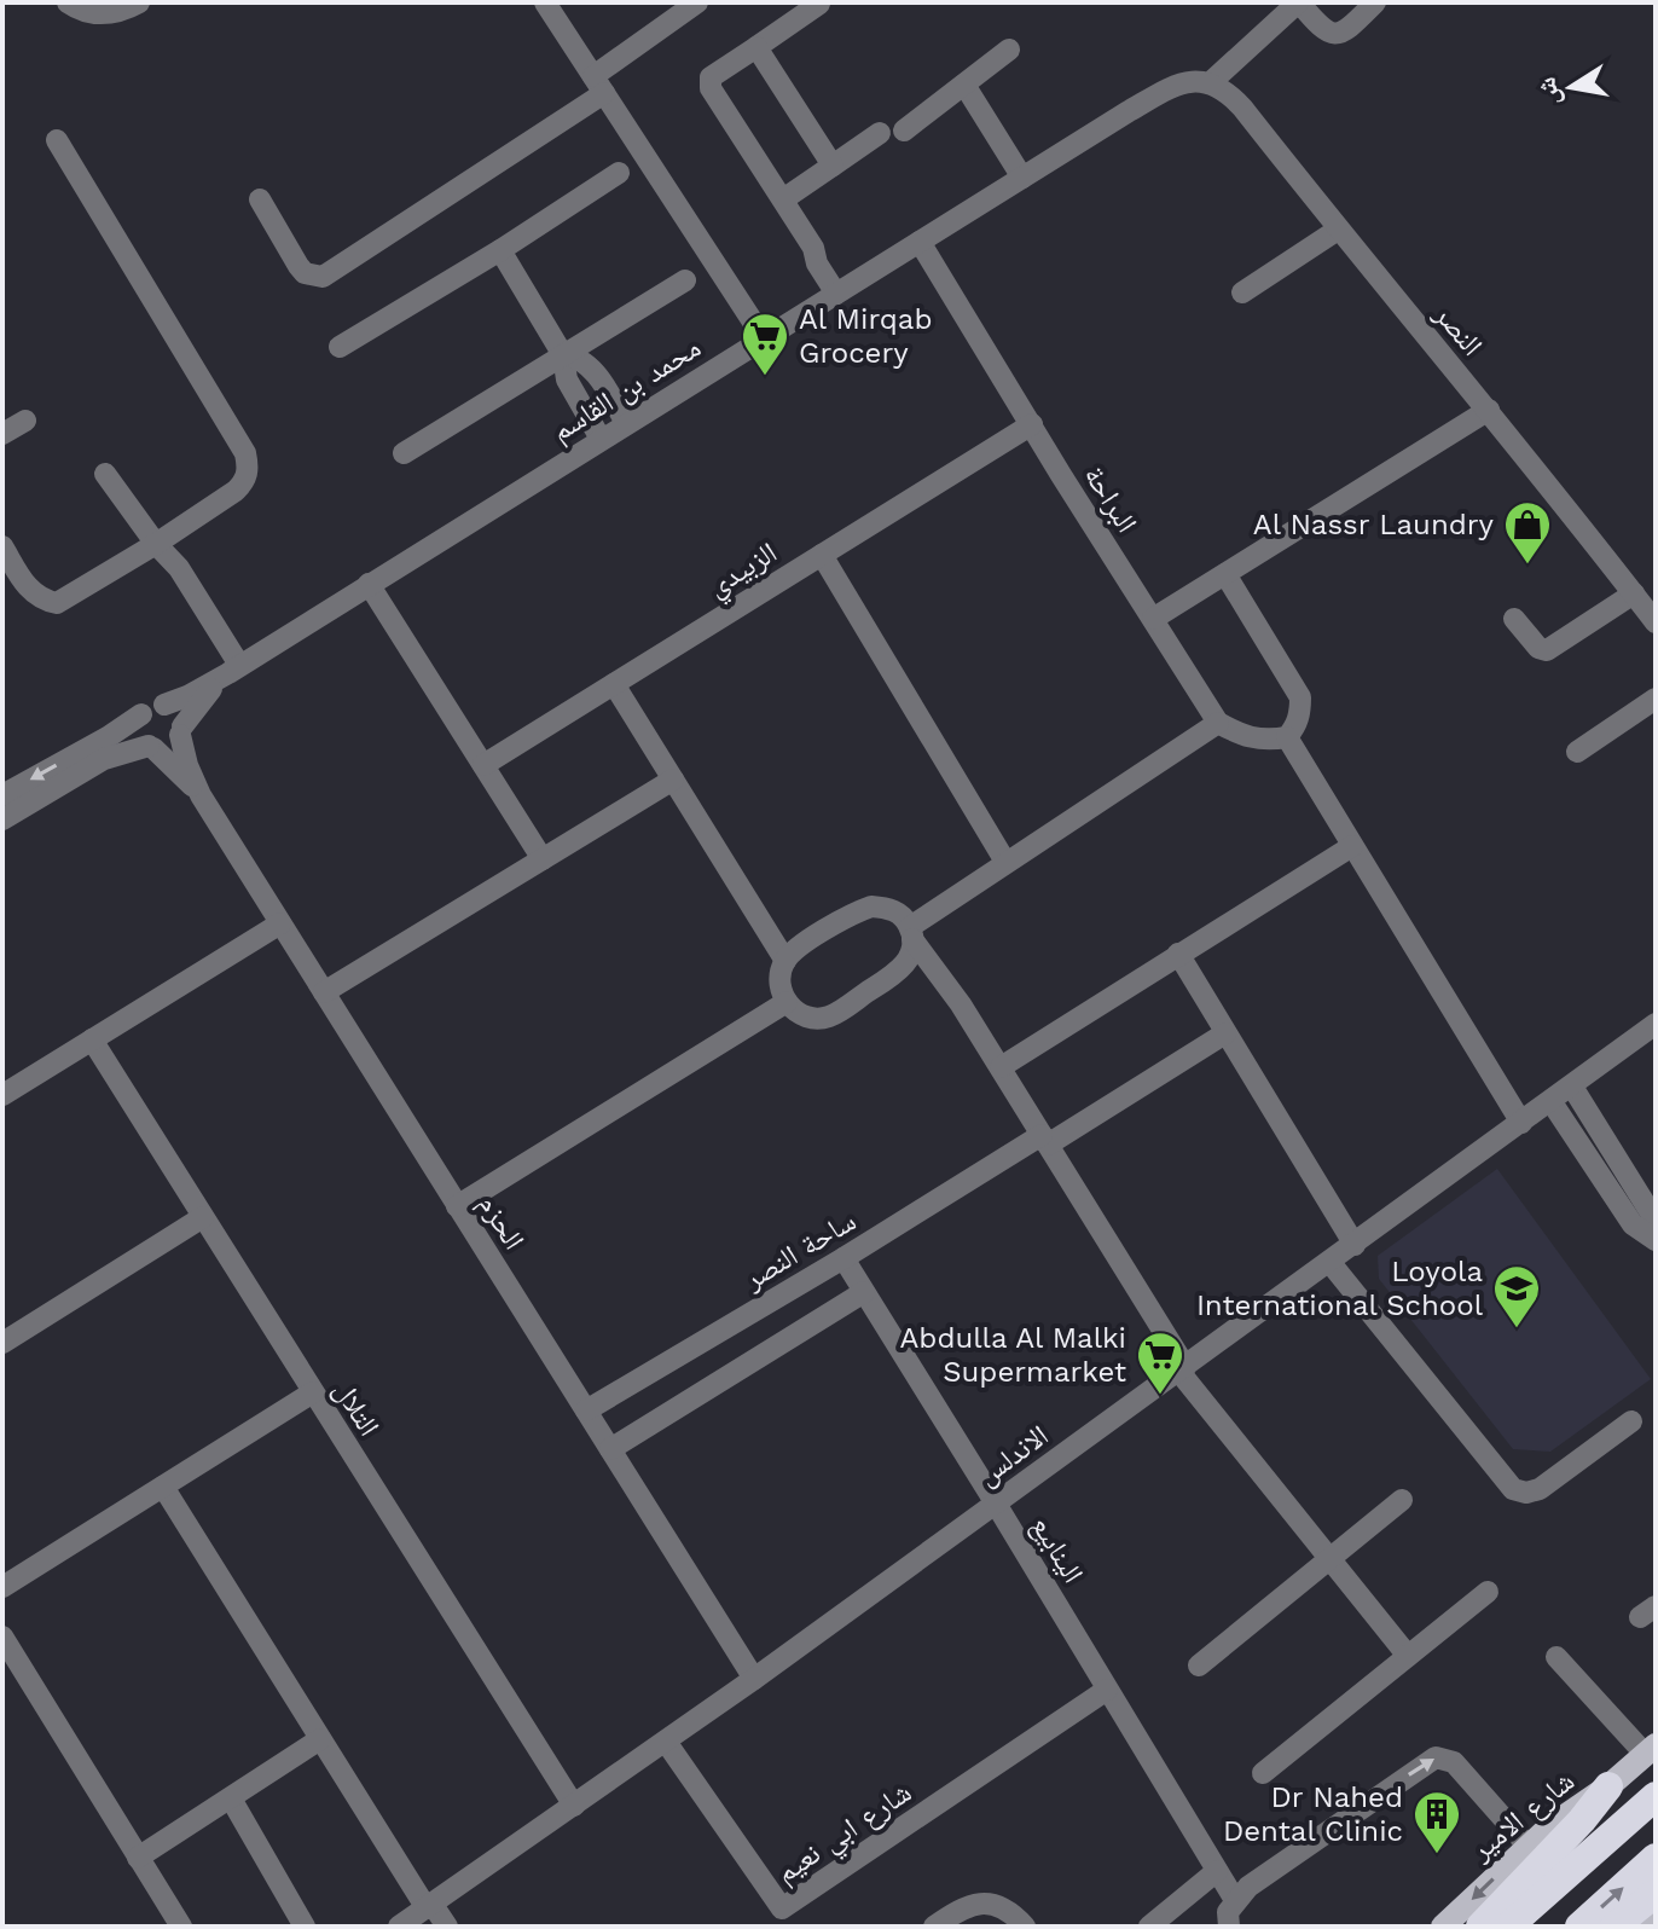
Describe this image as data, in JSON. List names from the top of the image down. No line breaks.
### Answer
{"streets":{"main road":["شارع الامير"],"street":["النصر","محمد بن القاسم","البراحة","الزبيدي","الحزم","ساحة النصر","التلال","الاندلس","الينابيع","شارع ابي نعيم"]},"crossings":[["النصر","محمد بن القاسم"],["محمد بن القاسم","البراحة"],["محمد بن القاسم","الحزم"],["البراحة","الزبيدي"],["الحزم","ساحة النصر"],["الحزم","الاندلس"],["ساحة النصر","الينابيع"],["التلال","الاندلس"],["الاندلس","الينابيع"],["الاندلس","شارع ابي نعيم"],["الينابيع","شارع ابي نعيم"]],"places":{"supermarket":["Al Mirqab Grocery","Abdulla Al Malki Supermarket"],"shop":["Al Nassr Laundry"],"school or university":["Loyola International School"],"building":["Dr Nahed Dental Clinic"]},"north":"left"}
